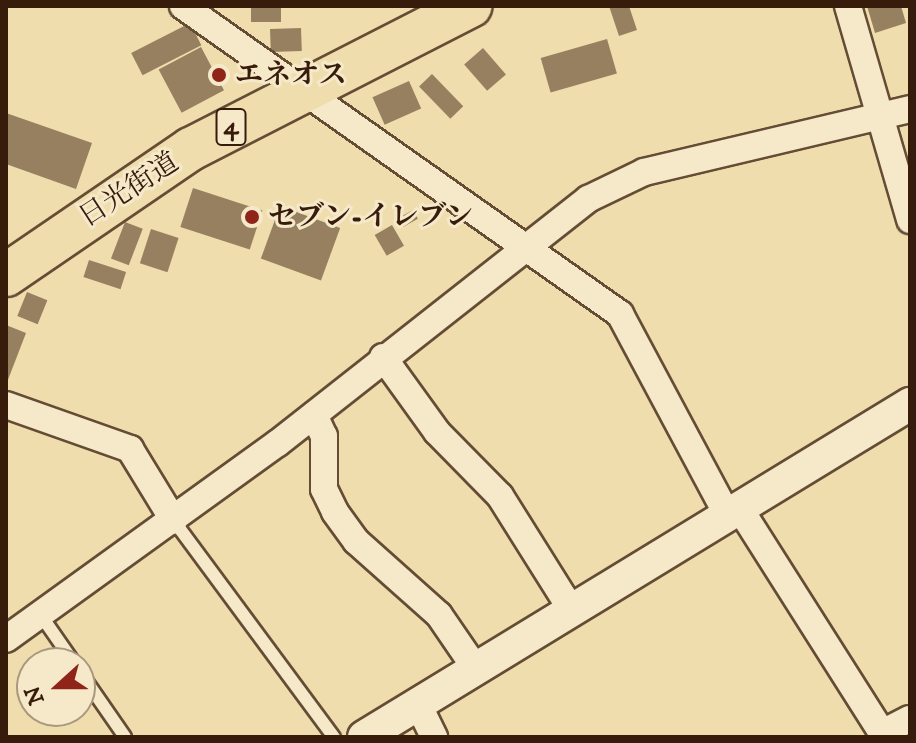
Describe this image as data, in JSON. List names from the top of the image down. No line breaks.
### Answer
{"streets":{"highway":["4","日光街道"]},"places":["エネオス","セブン-イレブン"],"north":"left"}
